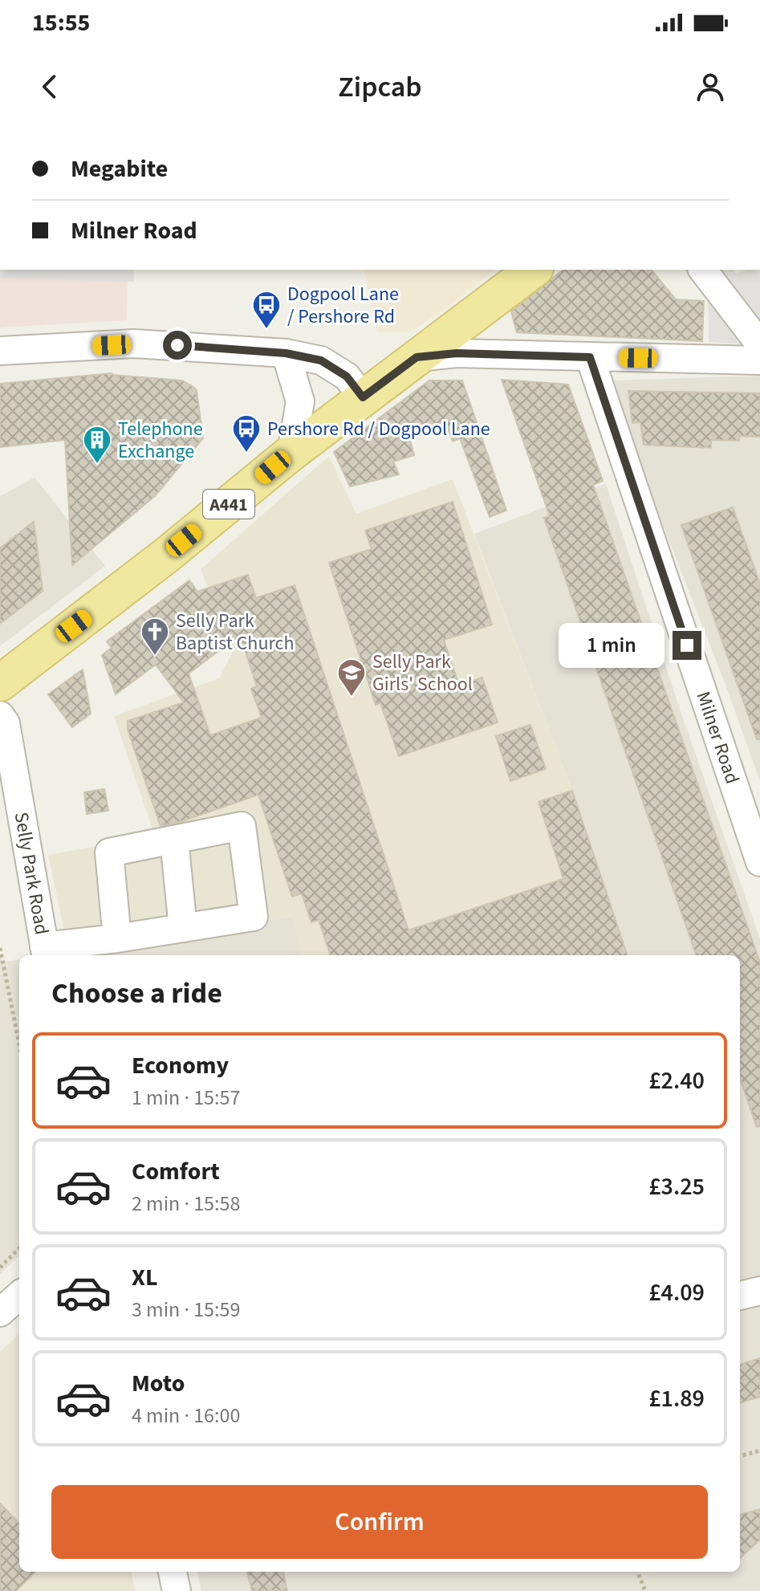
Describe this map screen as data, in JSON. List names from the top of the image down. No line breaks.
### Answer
{"streets":{"main road":["A441"],"street":["Milner Road","Selly Park Road"]},"places":{"bus stop":["Dogpool Lane / Pershore Rd","Pershore Rd / Dogpool Lane"],"building":["Telephone Exchange"],"church":["Selly Park Baptist Church"],"school or university":["Selly Park Girls' School"]},"page":{"status":"15:55","header":"Zipcab","banner":["Megabite","Milner Road"],"bubble":"1 min","heading":"Choose a ride","list":[{"name":"Economy","note":"1 min · 15:57","value":"£2.40"},{"name":"Comfort","note":"2 min · 15:58","value":"£3.25"},{"name":"XL","note":"3 min · 15:59","value":"£4.09"},{"name":"Moto","note":"4 min · 16:00","value":"£1.89"}],"buttons":"Confirm"}}
